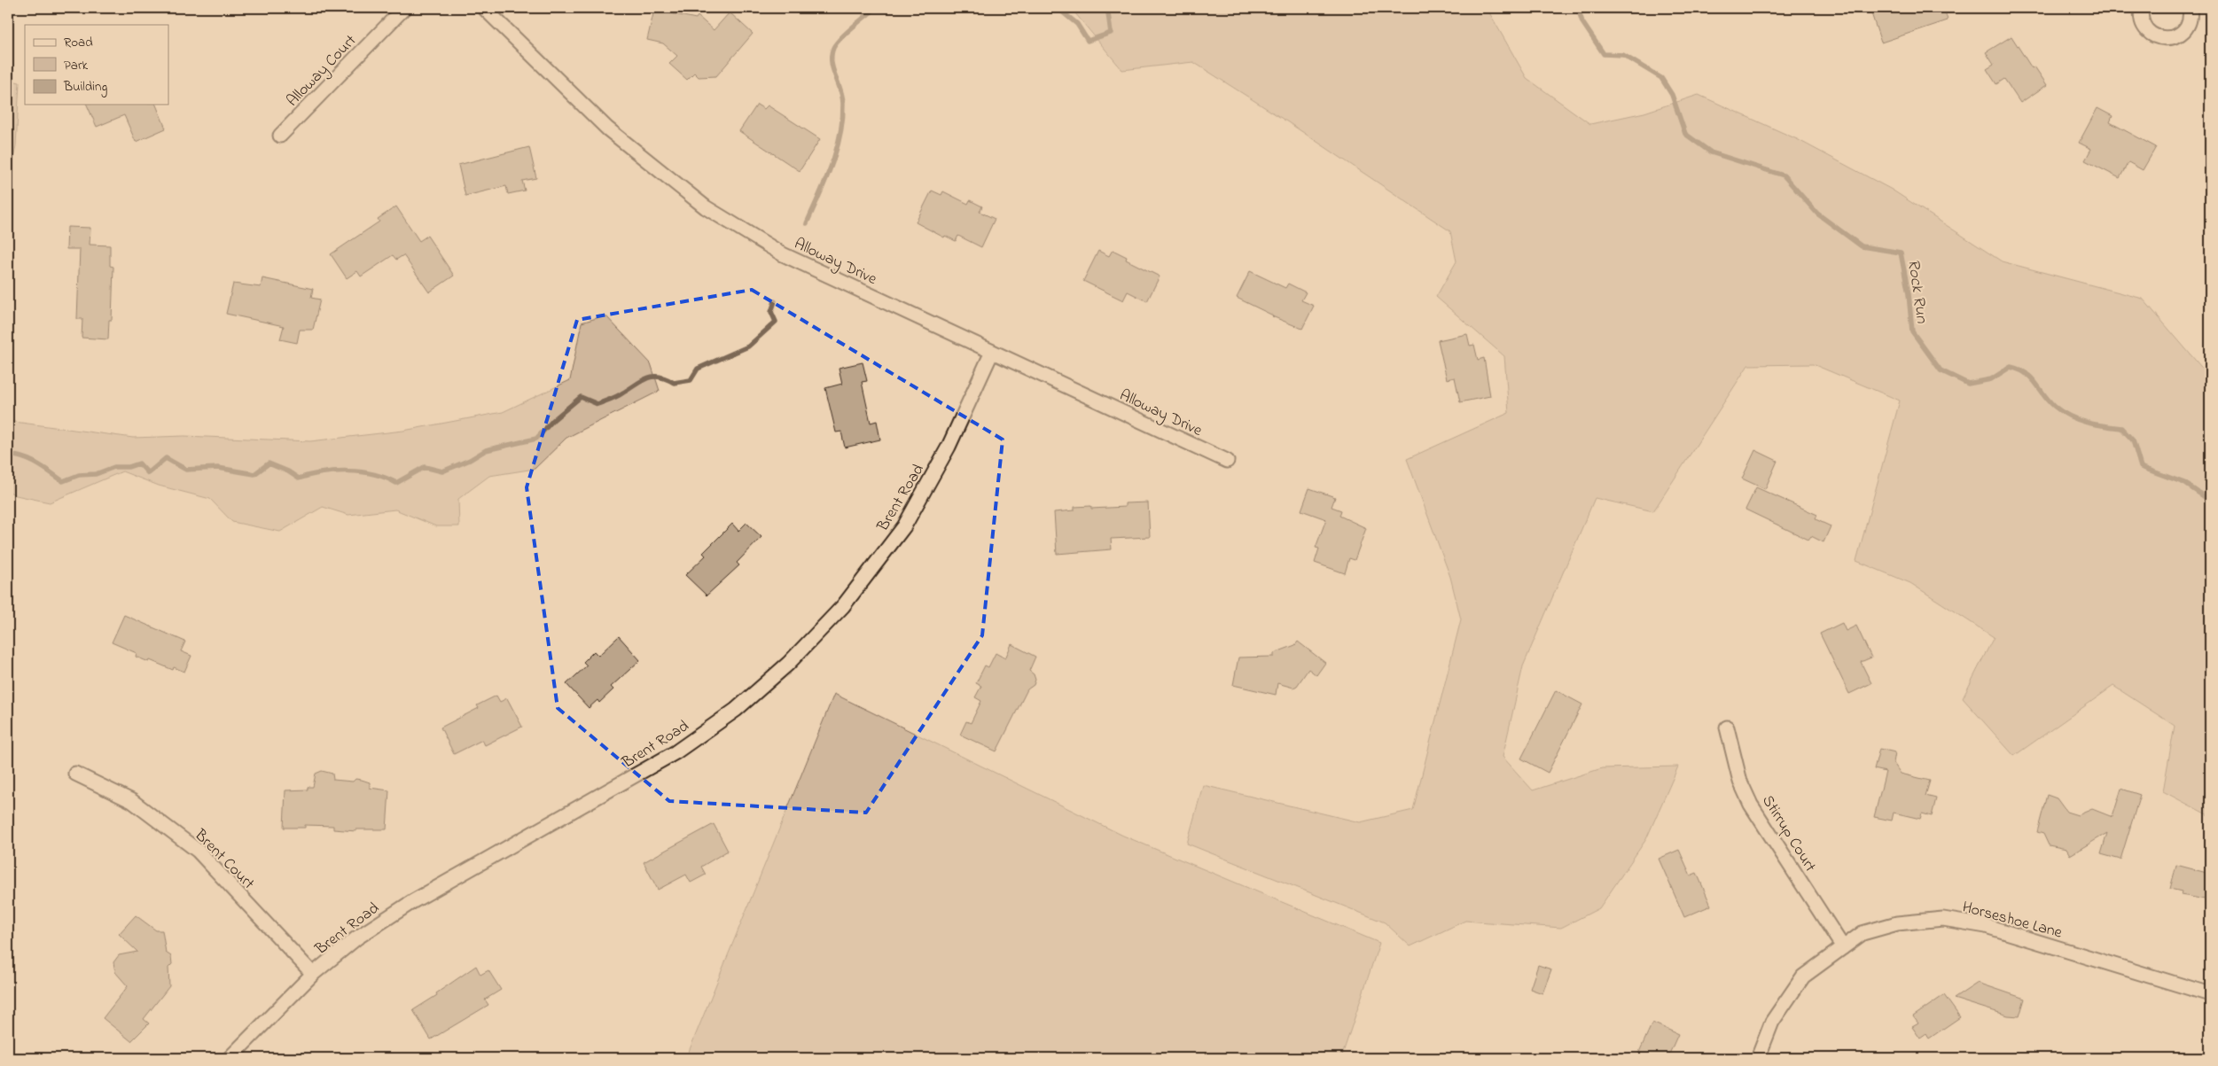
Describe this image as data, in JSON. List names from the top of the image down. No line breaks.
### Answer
{"streets":{"street":["Alloway Court","Alloway Drive","Brent Road","Stirrup Court","Brent Court","Horseshoe Lane"]},"crossings":[["Alloway Drive","Brent Road"],["Brent Road","Brent Court"],["Stirrup Court","Horseshoe Lane"]],"water":["Rock Run"],"legend":["Road","Park","Building"]}
